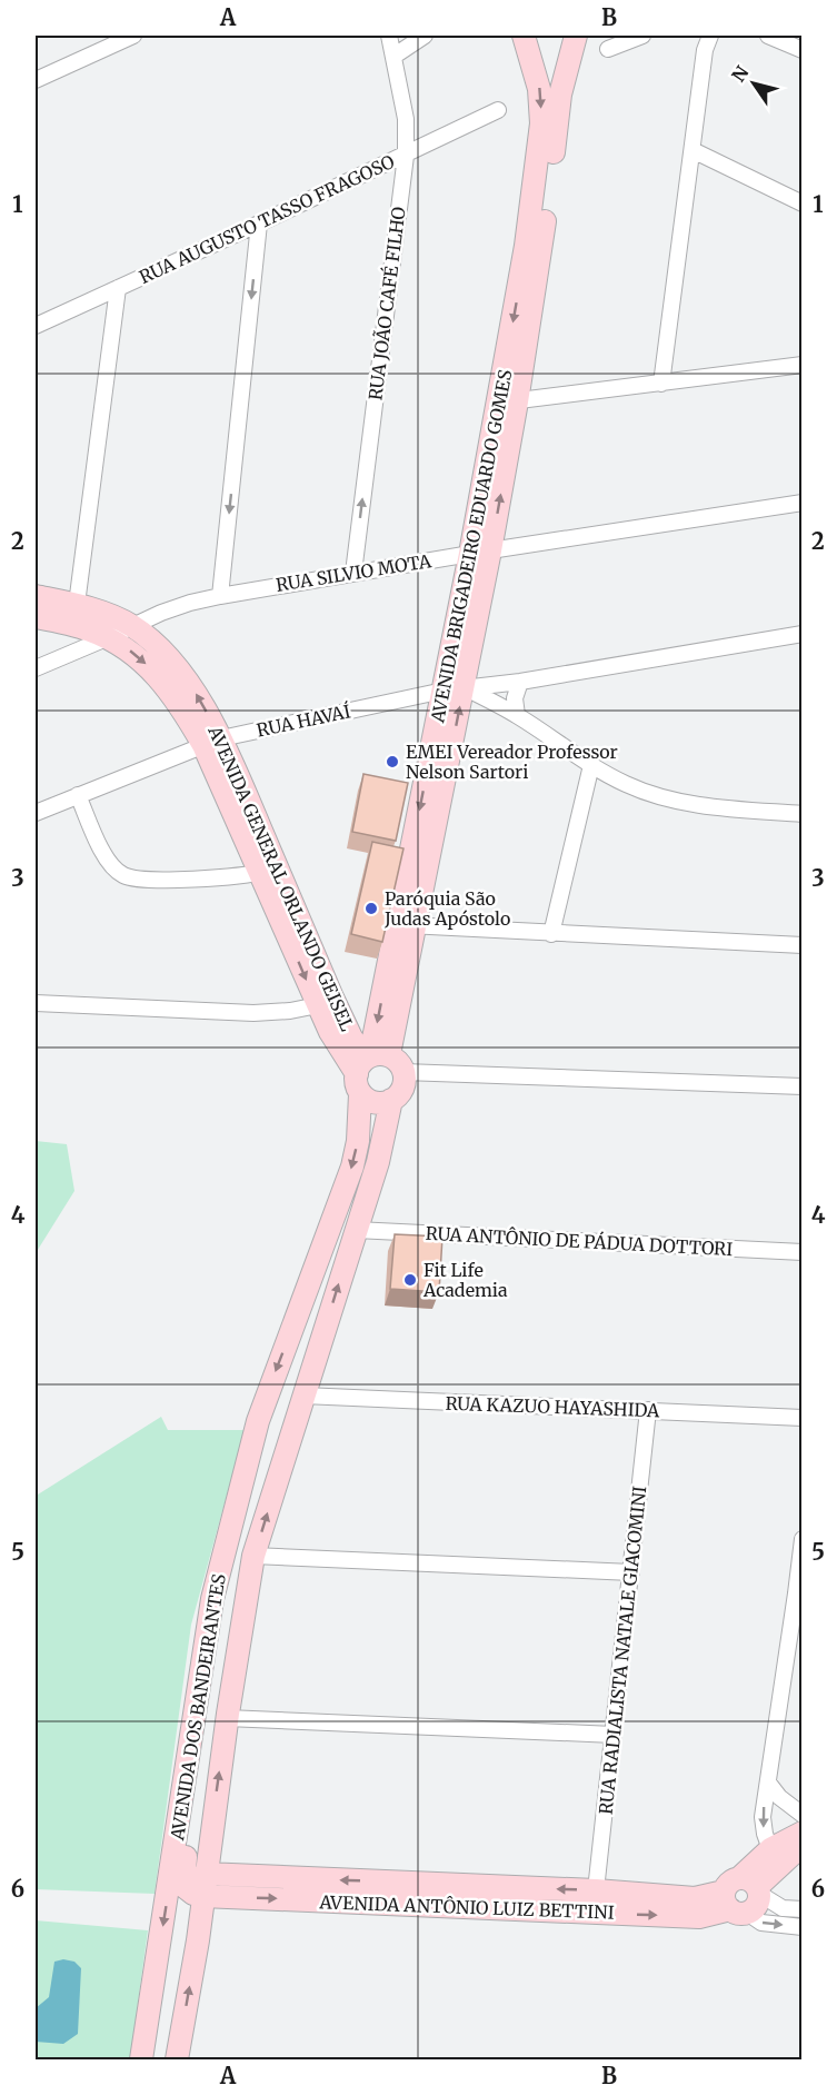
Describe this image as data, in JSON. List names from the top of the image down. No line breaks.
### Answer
{"streets":{"main road":["AVENIDA BRIGADEIRO EDUARDO GOMES","AVENIDA GENERAL ORLANDO GEISEL","AVENIDA DOS BANDEIRANTES","AVENIDA ANTÔNIO LUIZ BETTINI"],"street":["RUA AUGUSTO TASSO FRAGOSO","RUA JOÃO CAFÉ FILHO","RUA SILVIO MOTA","RUA HAVAÍ","RUA ANTÔNIO DE PÁDUA DOTTORI","RUA KAZUO HAYASHIDA","RUA RADIALISTA NATALE GIACOMINI"]},"crossings":[["RUA AUGUSTO TASSO FRAGOSO","RUA JOÃO CAFÉ FILHO"],["RUA JOÃO CAFÉ FILHO","RUA SILVIO MOTA"],["AVENIDA BRIGADEIRO EDUARDO GOMES","RUA SILVIO MOTA"],["AVENIDA BRIGADEIRO EDUARDO GOMES","RUA HAVAÍ"],["AVENIDA BRIGADEIRO EDUARDO GOMES","AVENIDA GENERAL ORLANDO GEISEL"],["AVENIDA BRIGADEIRO EDUARDO GOMES","AVENIDA DOS BANDEIRANTES"],["RUA SILVIO MOTA","AVENIDA GENERAL ORLANDO GEISEL"],["RUA HAVAÍ","AVENIDA GENERAL ORLANDO GEISEL"],["AVENIDA GENERAL ORLANDO GEISEL","AVENIDA DOS BANDEIRANTES"],["RUA ANTÔNIO DE PÁDUA DOTTORI","AVENIDA DOS BANDEIRANTES"],["RUA KAZUO HAYASHIDA","RUA RADIALISTA NATALE GIACOMINI"],["RUA KAZUO HAYASHIDA","AVENIDA DOS BANDEIRANTES"],["RUA RADIALISTA NATALE GIACOMINI","AVENIDA ANTÔNIO LUIZ BETTINI"],["AVENIDA DOS BANDEIRANTES","AVENIDA ANTÔNIO LUIZ BETTINI"]],"places":["EMEI Vereador Professor Nelson Sartori","Paróquia São Judas Apóstolo","Fit Life Academia"],"north":"top left","grid":{"columns":["A","B"],"rows":["1","2","3","4","5","6"]}}
